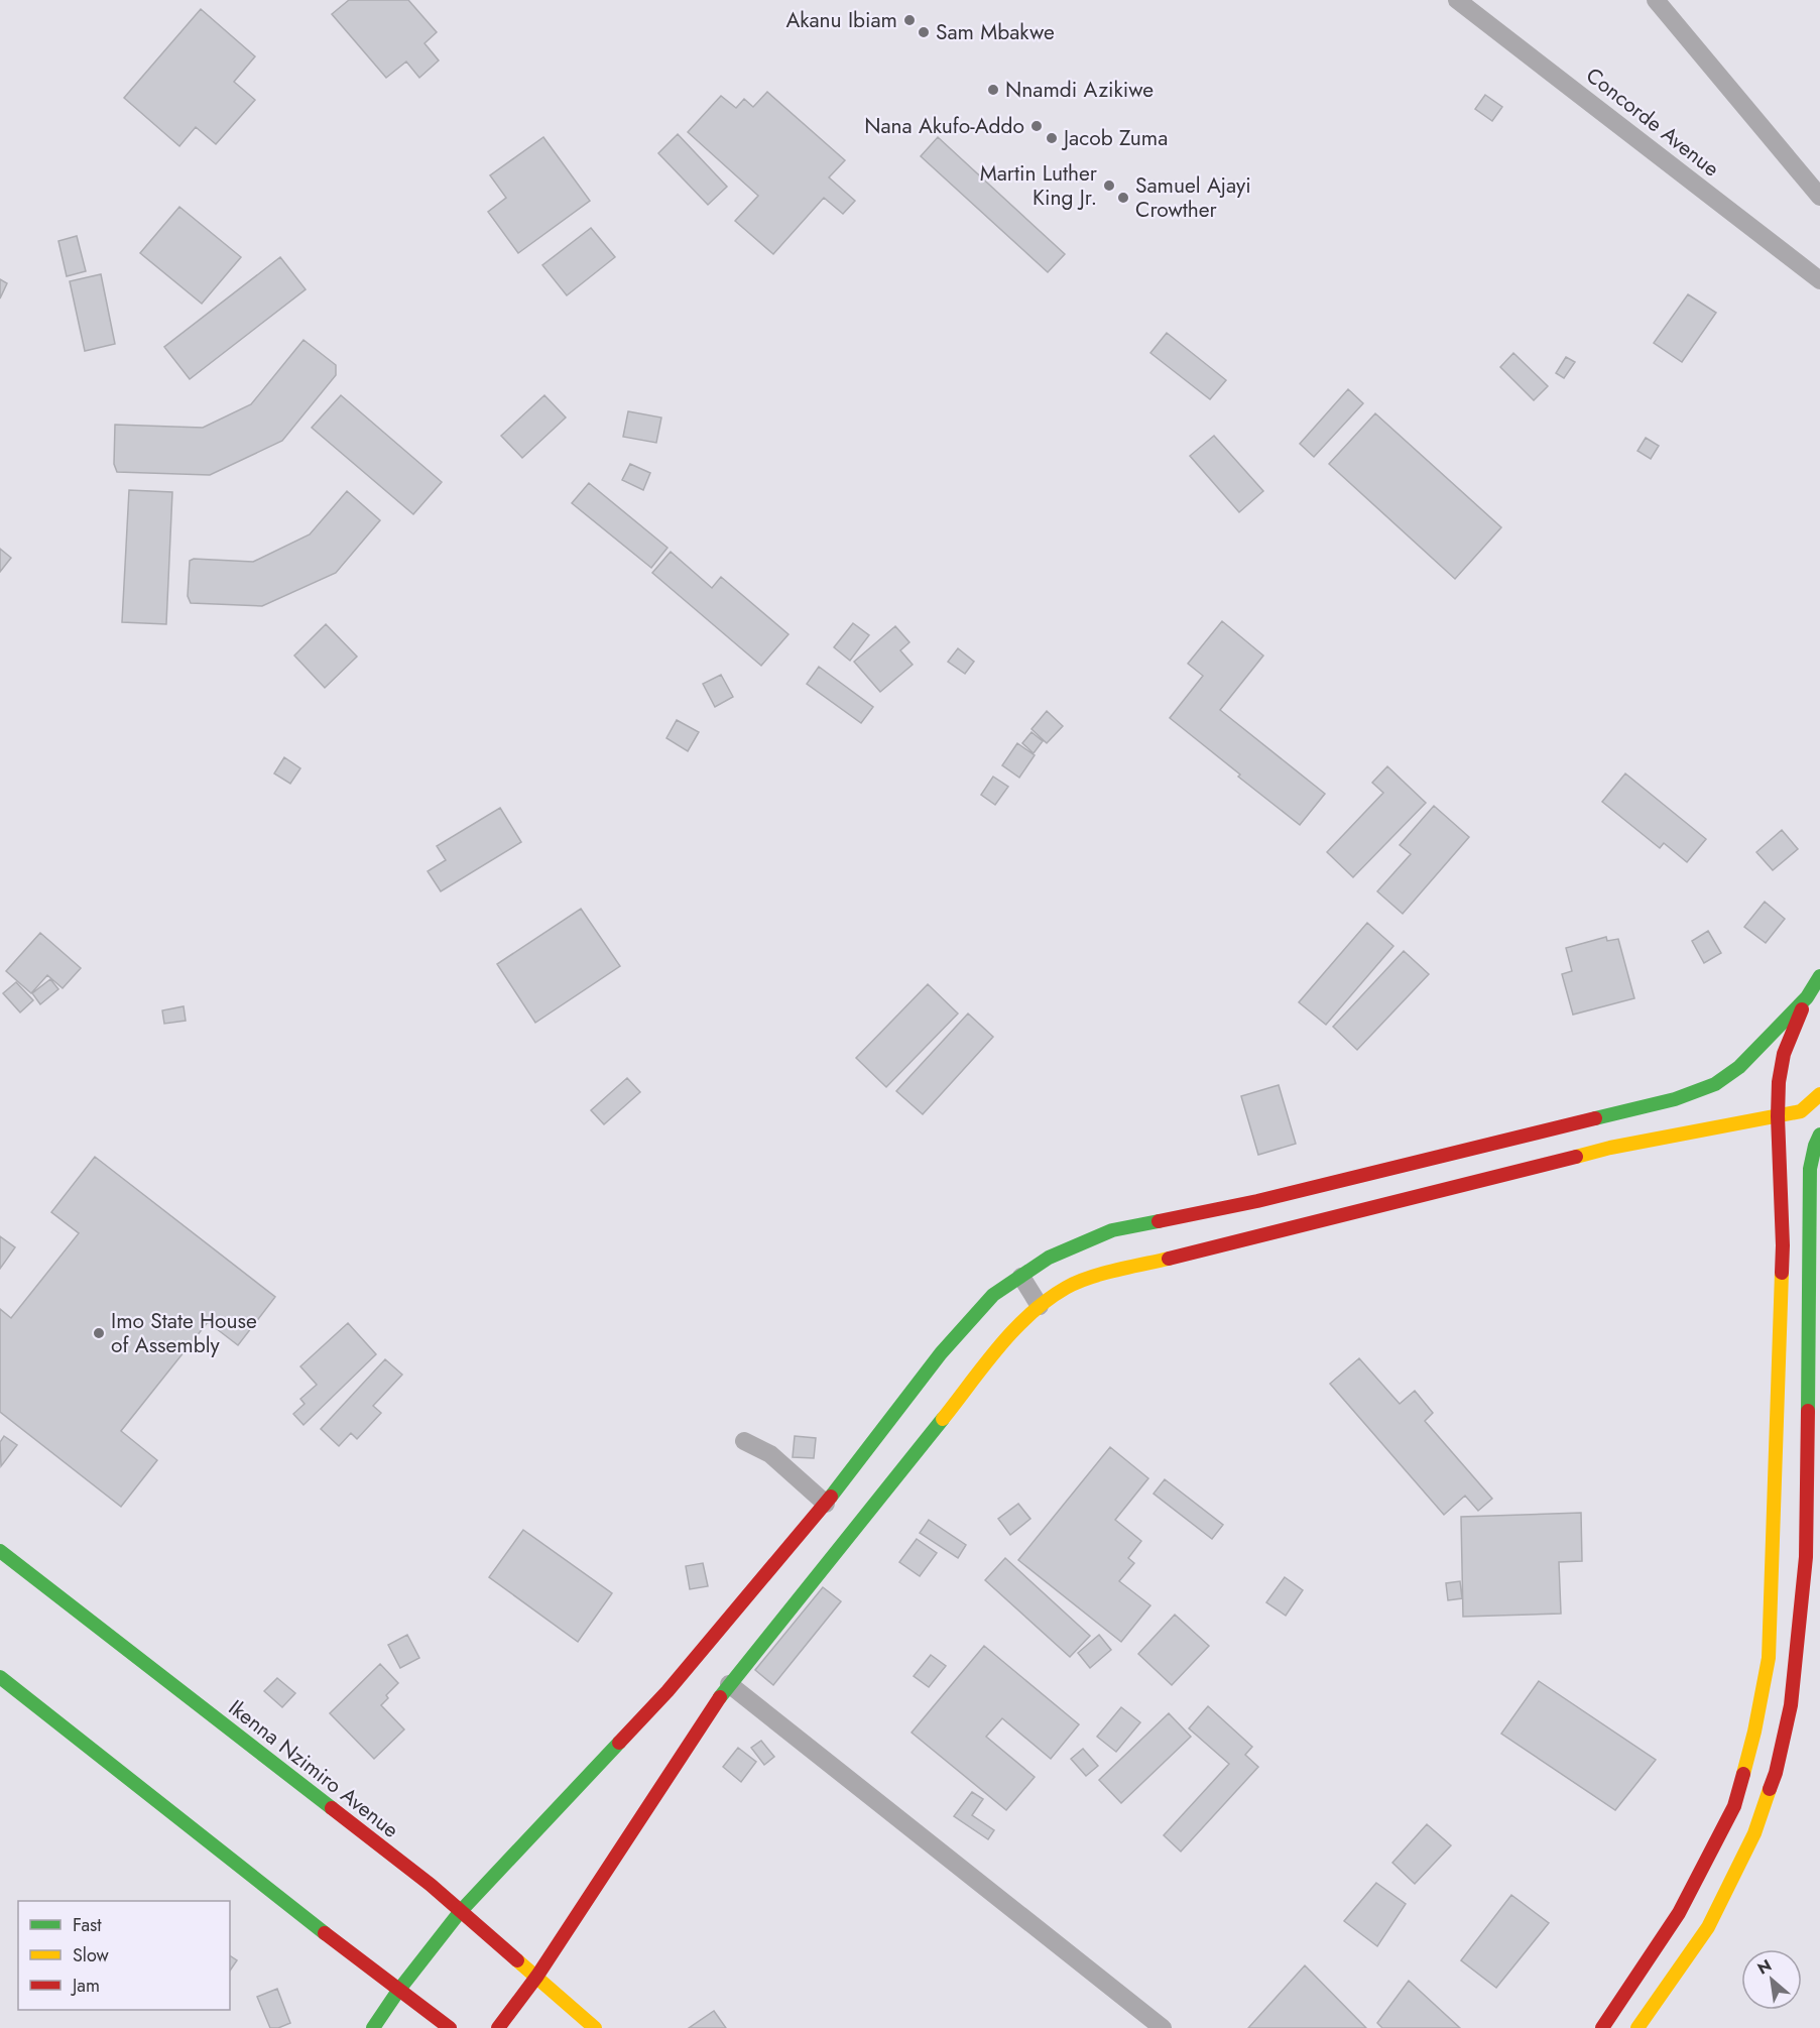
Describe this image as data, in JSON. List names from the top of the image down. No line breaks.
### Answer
{"streets":{"street":["Concorde Avenue","Ikenna Nzimiro Avenue"]},"places":["Akanu Ibiam","Sam Mbakwe","Nnamdi Azikiwe","Nana Akufo-Addo","Jacob Zuma","Martin Luther King Jr.","Samuel Ajayi Crowther","Imo State House of Assembly"],"legend":["Fast","Slow","Jam"],"north":"top left"}
